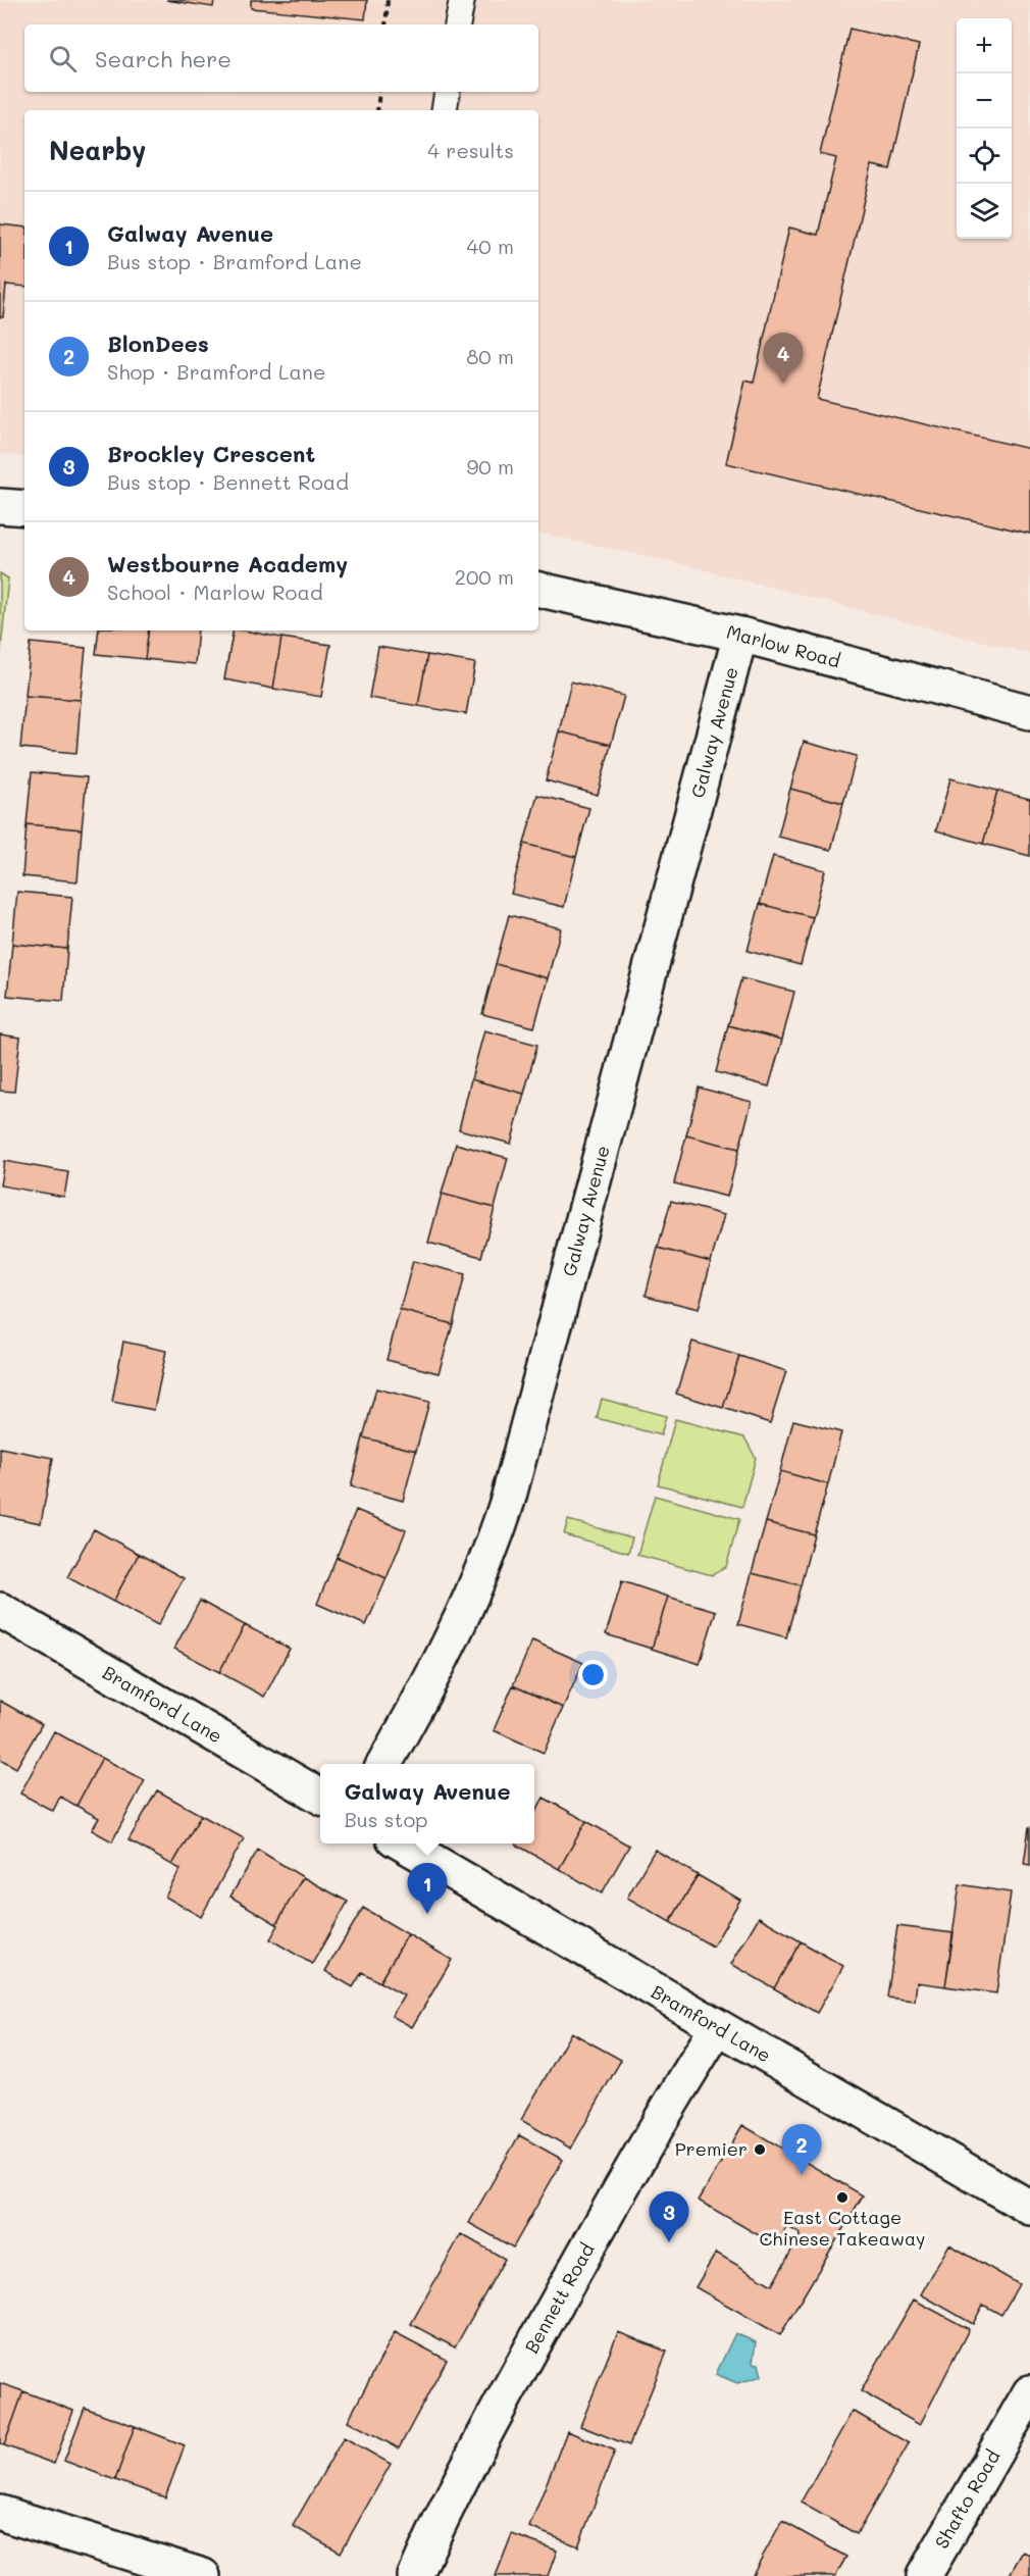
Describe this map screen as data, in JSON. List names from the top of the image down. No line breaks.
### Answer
{"streets":{"street":["Marlow Road","Galway Avenue","Bramford Lane","Bennett Road","Shafto Road"]},"crossings":[["Marlow Road","Galway Avenue"],["Bramford Lane","Bennett Road"]],"places":["Premier","East Cottage Chinese Takeaway"],"page":{"map_buttons":["+","−"],"search":"Search here","heading":["Nearby","4 results"],"list":[{"mark":"1","name":"Galway Avenue","note":"Bus stop · Bramford Lane","value":"40 m"},{"mark":"2","name":"BlonDees","note":"Shop · Bramford Lane","value":"80 m"},{"mark":"3","name":"Brockley Crescent","note":"Bus stop · Bennett Road","value":"90 m"},{"mark":"4","name":"Westbourne Academy","note":"School · Marlow Road","value":"200 m"}],"pins":["4","1","2","3"],"popup":["Galway Avenue","Bus stop"]}}
